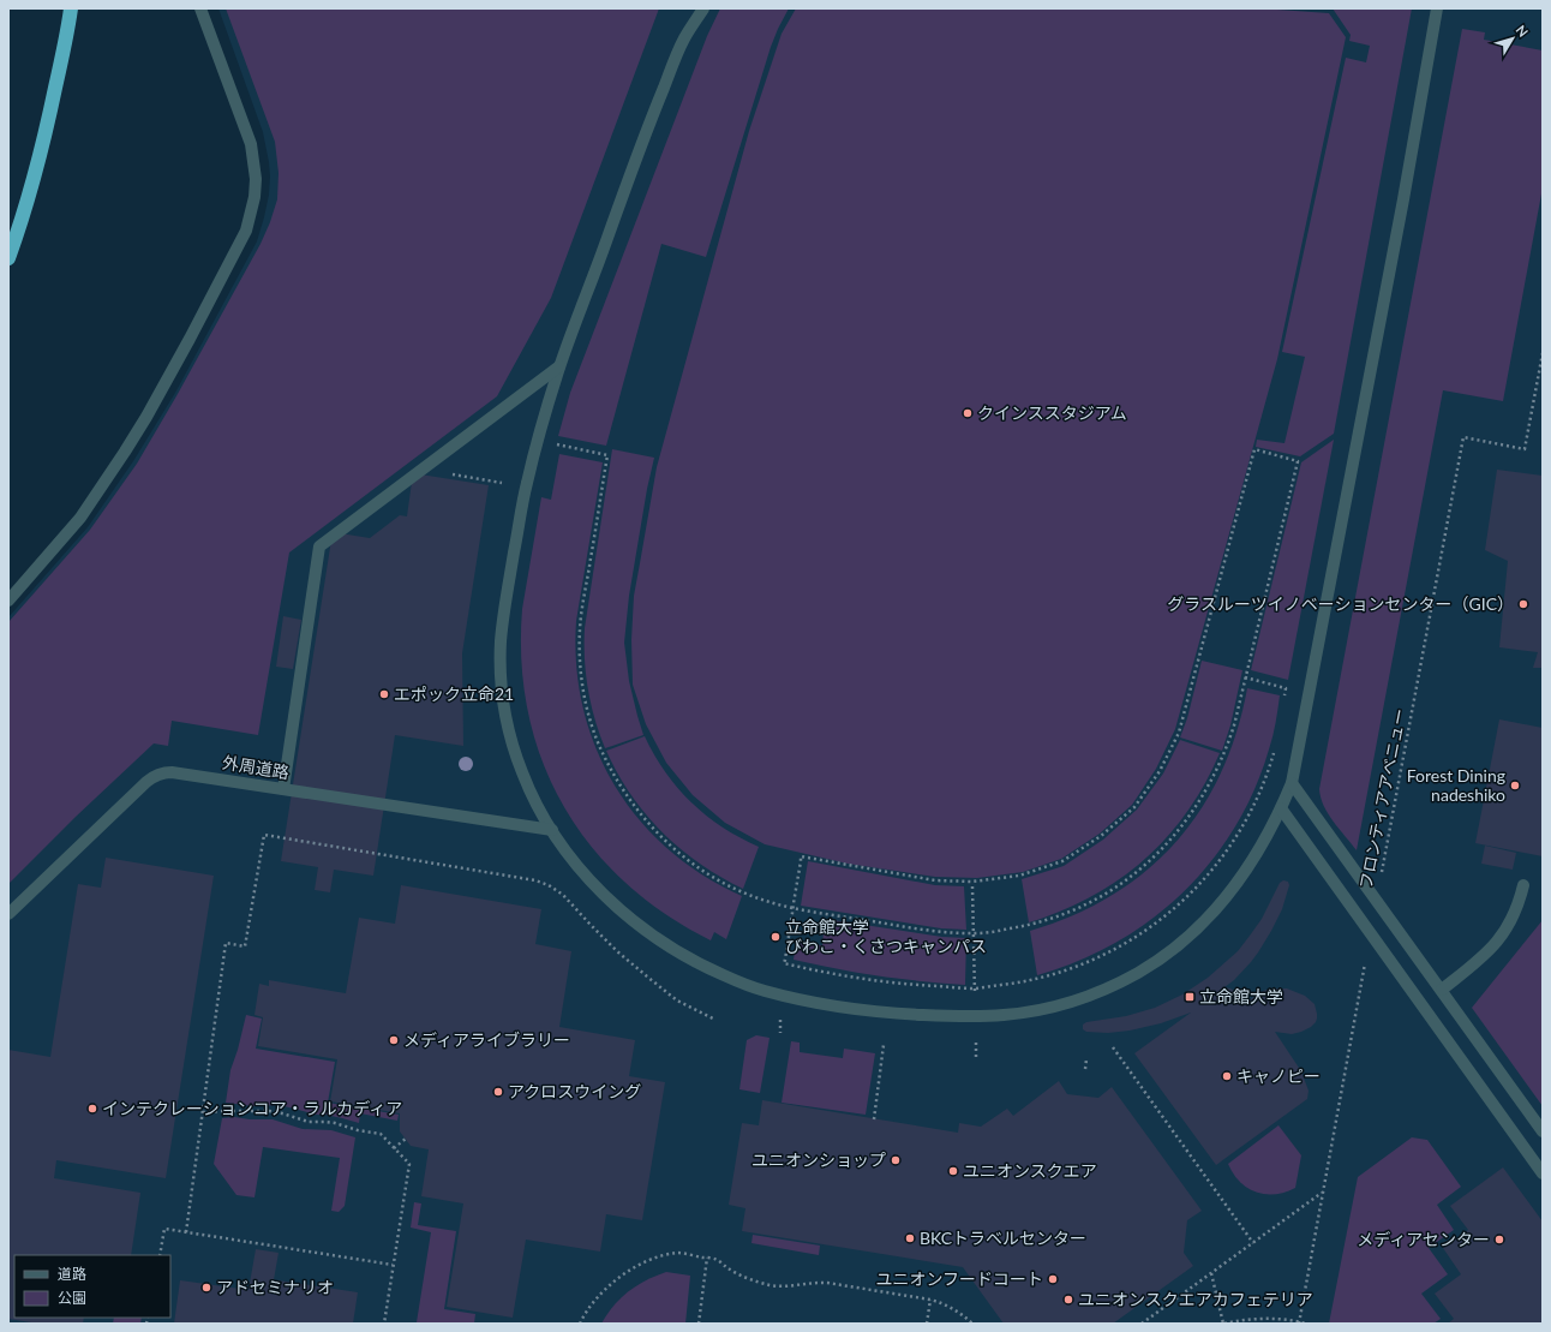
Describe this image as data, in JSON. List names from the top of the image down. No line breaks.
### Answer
{"streets":{"street":["外周道路"],"path":["フロンティアアベニュー"]},"places":{"other":["クインススタジアム","グラスルーツイノベーションセンター（GIC）","エポック立命21","Forest Dining nadeshiko","立命館大学 びわこ・くさつキャンパス","メディアライブラリー","キャノピー","アクロスウイング","インテクレーションコア・ラルカディア","ユニオンショップ","ユニオンスクエア","BKCトラベルセンター","メディアセンター","ユニオンフードコート","アドセミナリオ","ユニオンスクエアカフェテリア"],"transit":["立命館大学"]},"legend":["道路","公園"],"north":"top right"}
